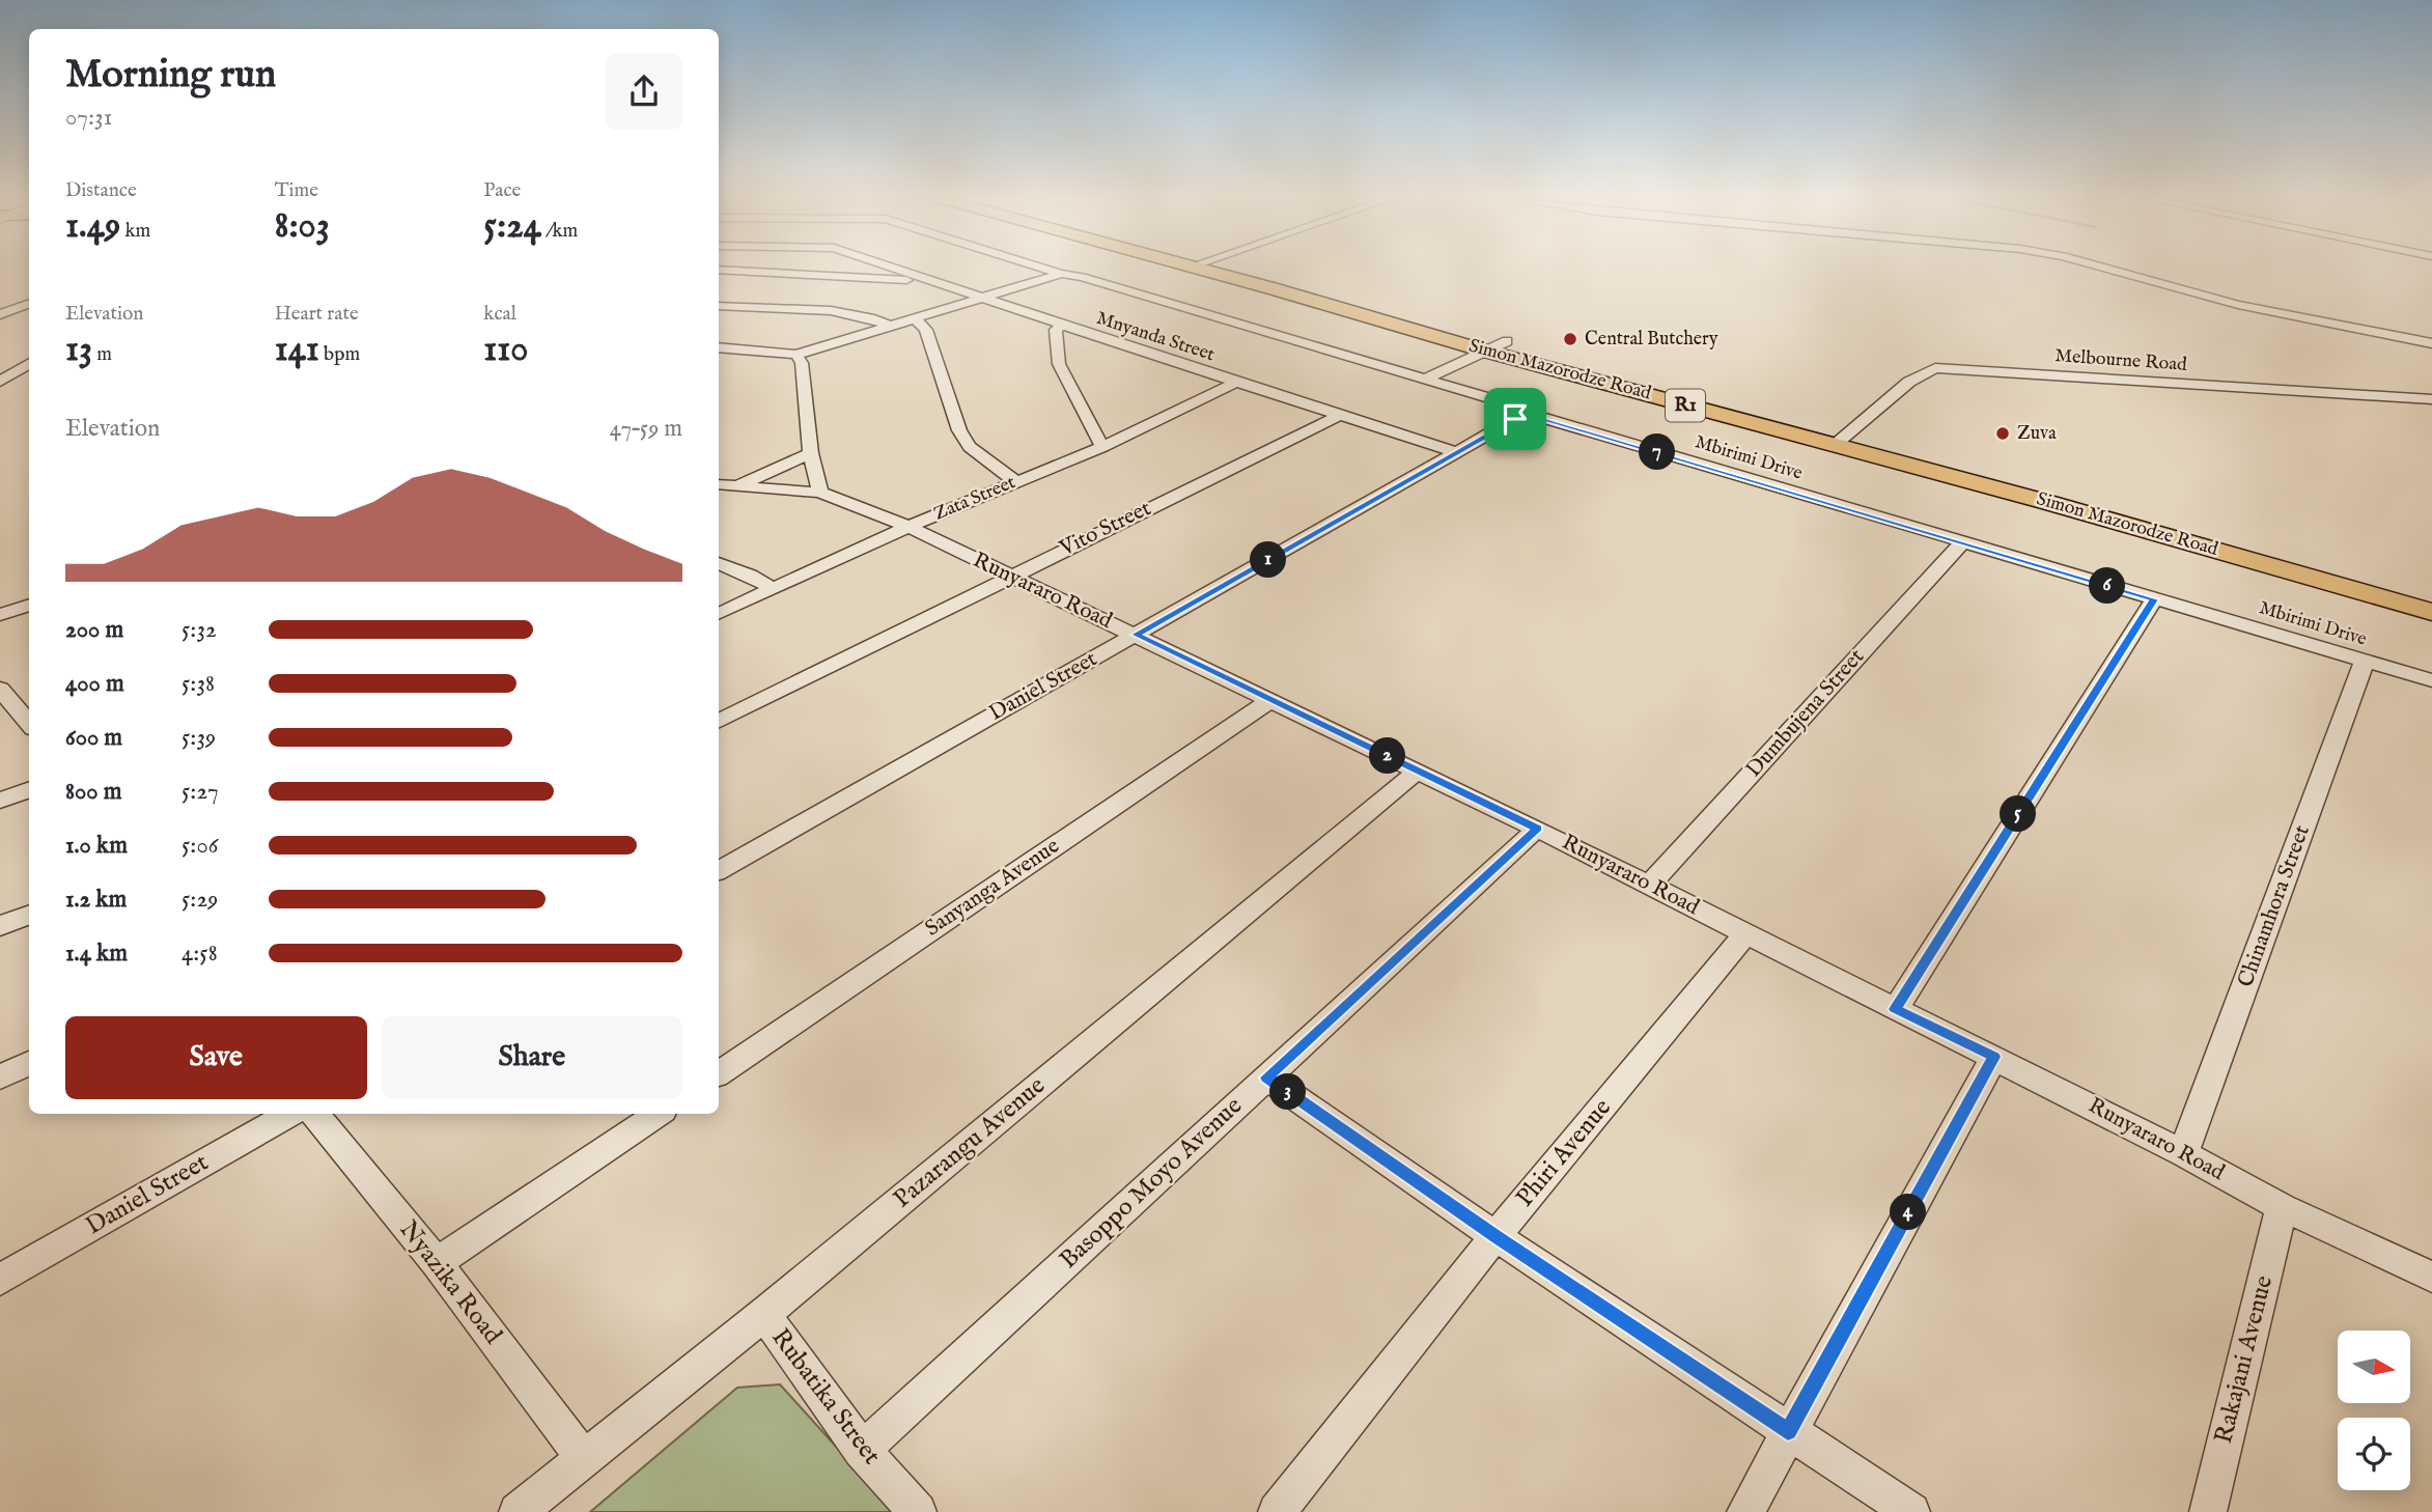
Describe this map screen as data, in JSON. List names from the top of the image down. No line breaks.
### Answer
{"streets":{"highway":["Simon Mazorodze Road","R1"],"street":["Mnyanda Street","Melbourne Road","Mbirimi Drive","Zata Street","Vito Street","Runyararo Road","Daniel Street","Dumbujena Street","Sanyanga Avenue","Chinamhora Street","Pazarangu Avenue","Phiri Avenue","Basoppo Moyo Avenue","Nyazika Road","Rakajani Avenue","Rubatika Street"]},"crossings":[["Mnyanda Street","Zata Street"],["Mnyanda Street","Vito Street"],["Mnyanda Street","Daniel Street"],["Melbourne Road","Simon Mazorodze Road"],["Mbirimi Drive","Daniel Street"],["Mbirimi Drive","Dumbujena Street"],["Mbirimi Drive","Chinamhora Street"],["Zata Street","Runyararo Road"],["Vito Street","Runyararo Road"],["Runyararo Road","Daniel Street"],["Runyararo Road","Dumbujena Street"],["Runyararo Road","Sanyanga Avenue"],["Runyararo Road","Chinamhora Street"],["Runyararo Road","Pazarangu Avenue"],["Runyararo Road","Phiri Avenue"],["Runyararo Road","Basoppo Moyo Avenue"],["Runyararo Road","Rakajani Avenue"],["Pazarangu Avenue","Nyazika Road"],["Pazarangu Avenue","Rubatika Street"],["Basoppo Moyo Avenue","Rubatika Street"]],"places":["Central Butchery","Zuva"],"north":"right","page":{"heading":["Morning run","07:31"],"stats":[["Distance","1.49 km"],["Time","8:03"],["Pace","5:24 /km"],["Elevation","13 m"],["Heart rate","141 bpm"],["kcal","110"]],"chart":["Elevation","47–59 m"],"pins":["7","1","6","2","5","3","4"],"list":[{"name":"200 m","note":"5:32"},{"name":"400 m","note":"5:38"},{"name":"600 m","note":"5:39"},{"name":"800 m","note":"5:27"},{"name":"1.0 km","note":"5:06"},{"name":"1.2 km","note":"5:29"},{"name":"1.4 km","note":"4:58"}],"buttons":["Save","Share"]}}
